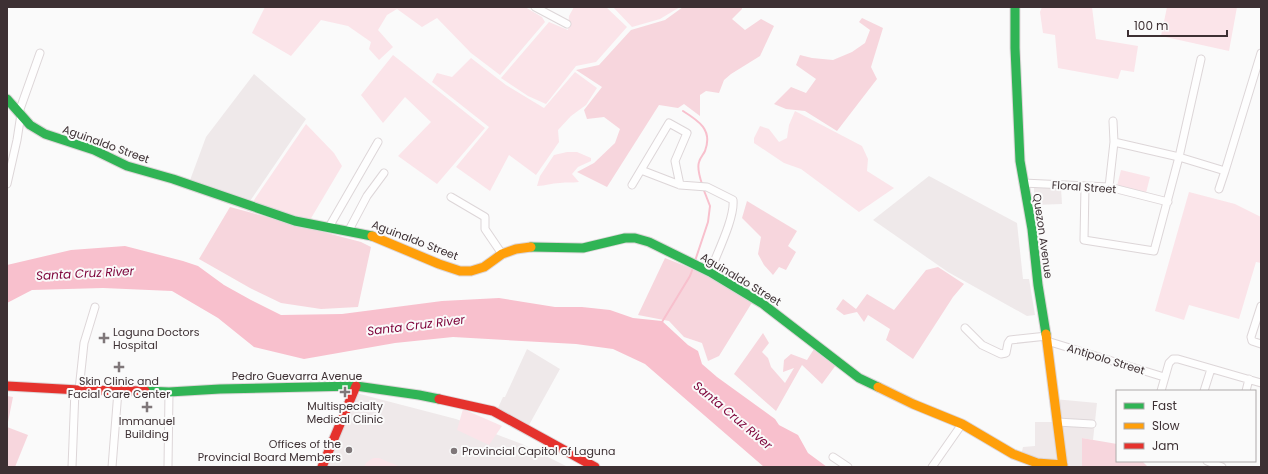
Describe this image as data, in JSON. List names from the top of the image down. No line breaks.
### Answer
{"streets":{"street":["Aguinaldo Street","Floral Street","Quezon Avenue","Antipolo Street","Pedro Guevarra Avenue"]},"crossings":[["Aguinaldo Street","Quezon Avenue"],["Floral Street","Quezon Avenue"],["Quezon Avenue","Antipolo Street"]],"water":["Santa Cruz River"],"places":{"health":["Laguna Doctors Hospital","Skin Clinic and Facial Care Center","Multispecialty Medical Clinic","Immanuel Building"],"other":["Offices of the Provincial Board Members","Provincial Capitol of Laguna"]},"legend":["Fast","Slow","Jam"],"scale_bar":"100 m"}
